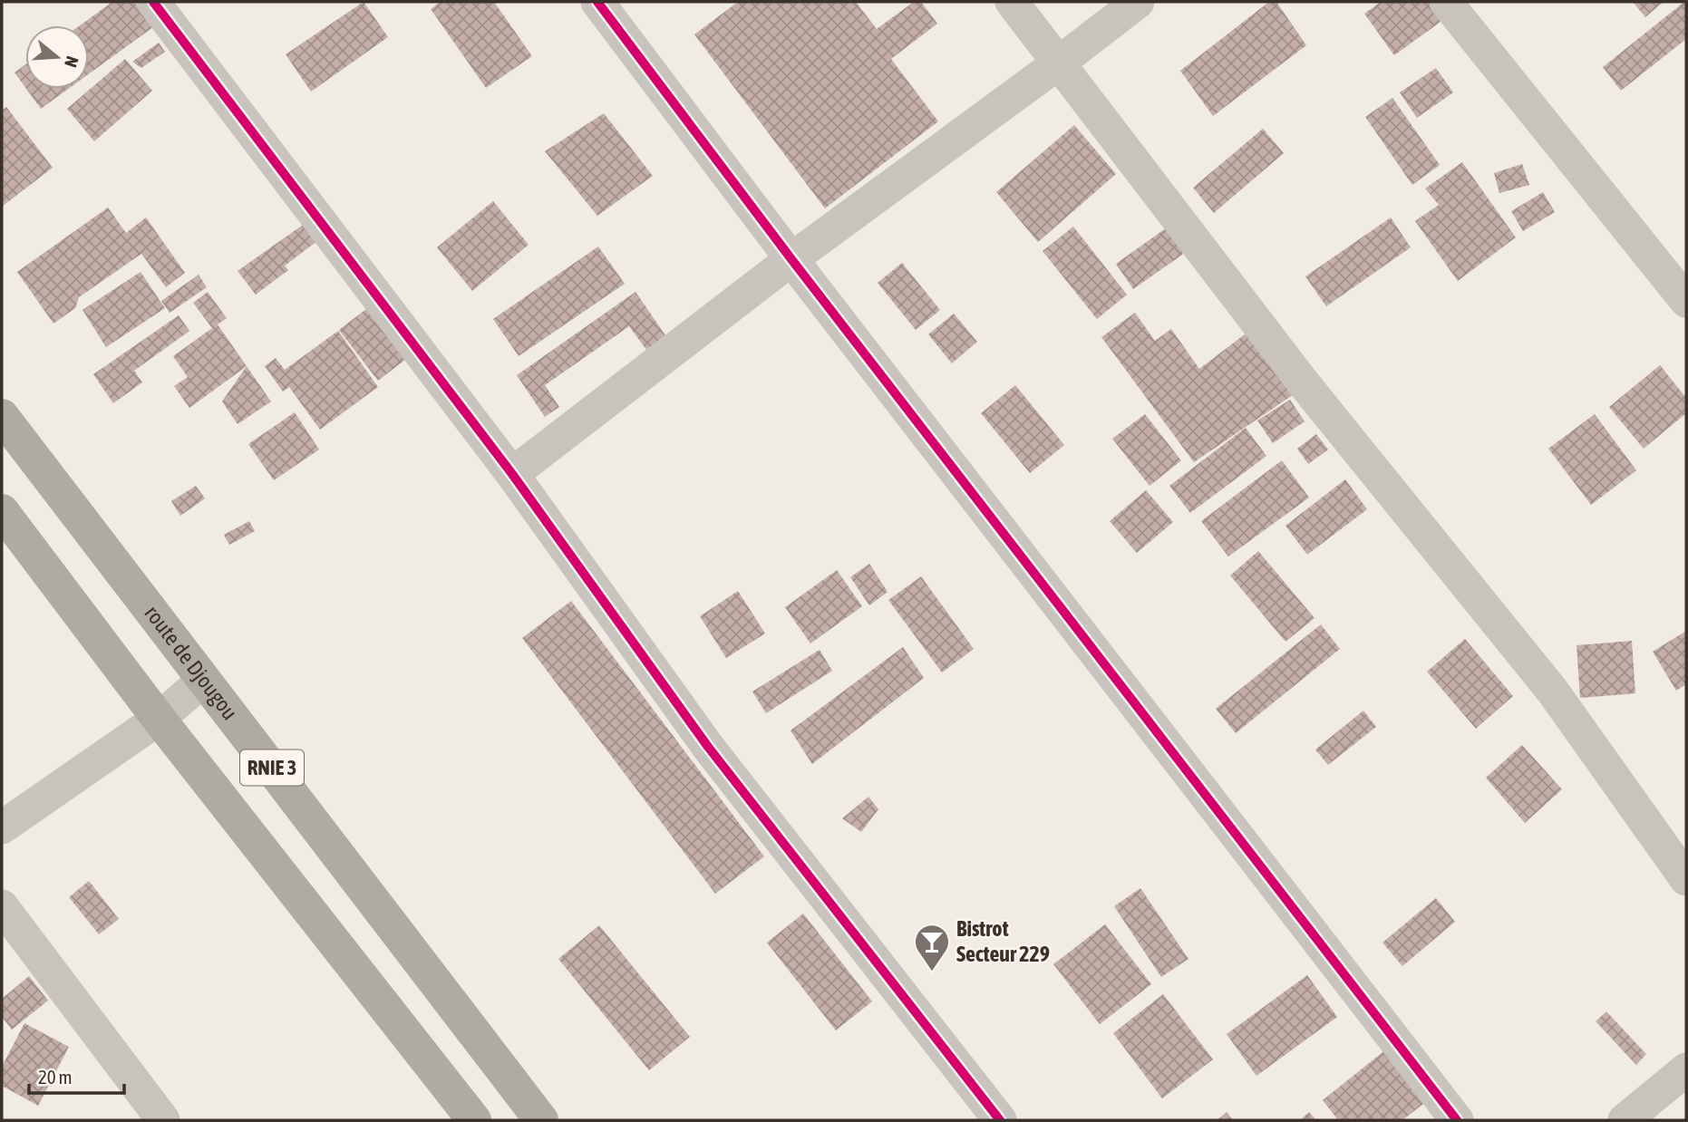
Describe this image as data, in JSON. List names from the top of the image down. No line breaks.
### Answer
{"streets":{"highway":["route de Djougou","RNIE 3"]},"places":{"bar":["Bistrot Secteur 229"]},"scale_bar":"20 m","north":"right"}
